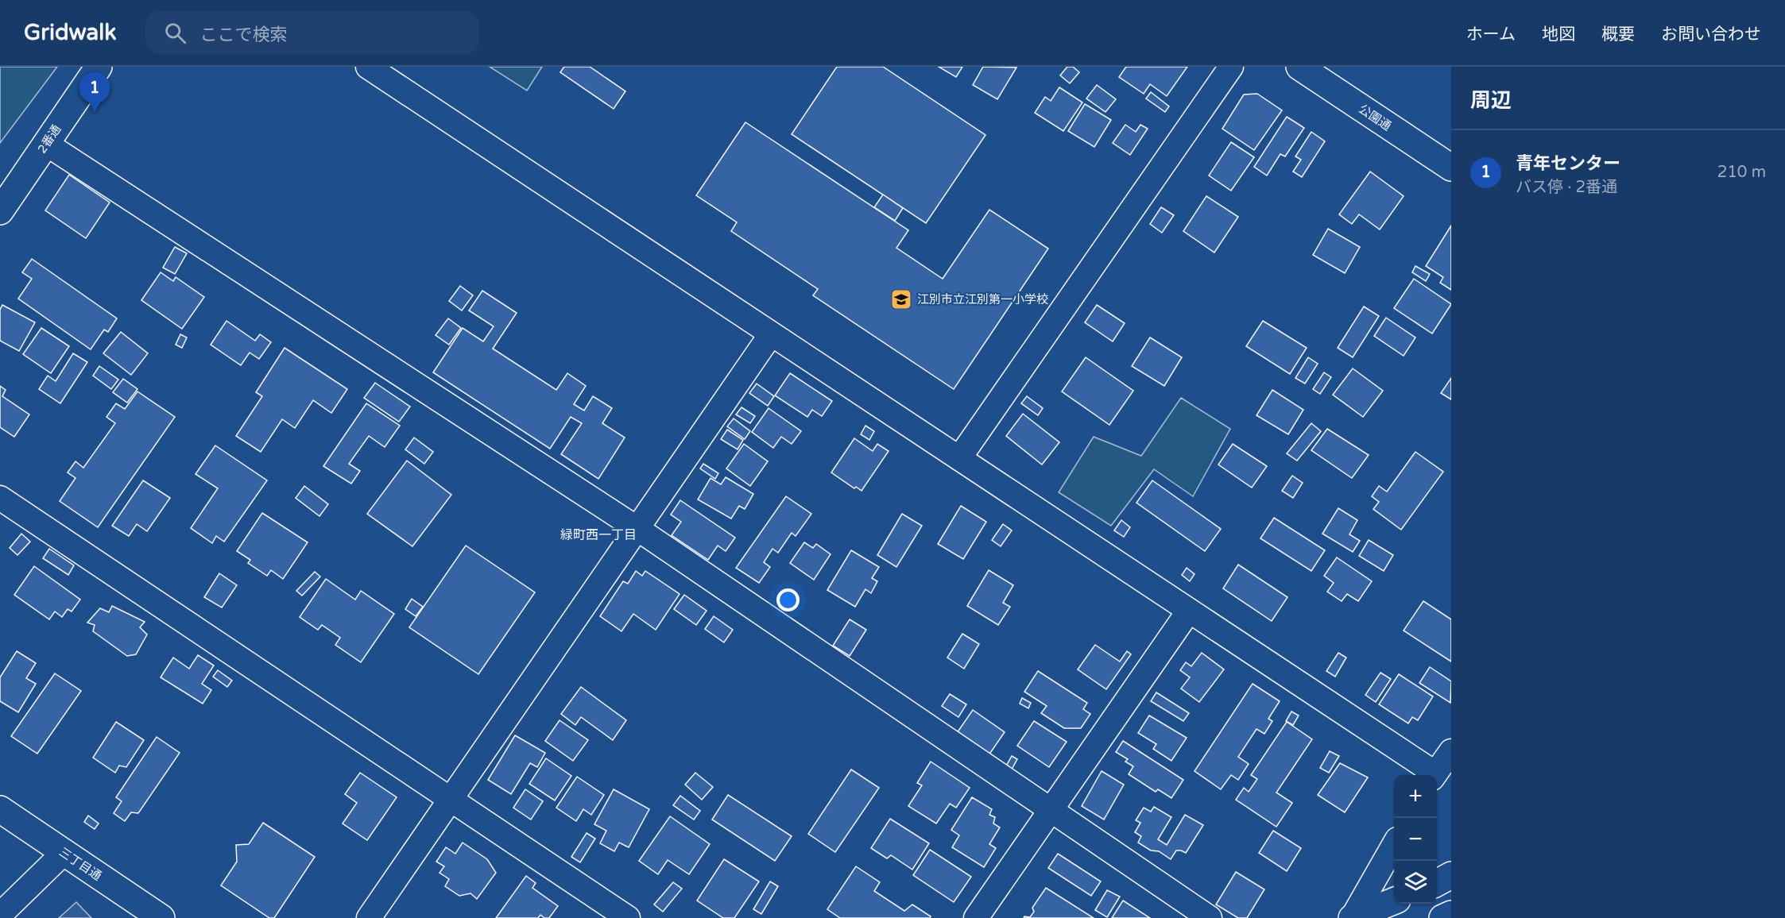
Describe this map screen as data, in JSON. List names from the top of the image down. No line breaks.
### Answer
{"streets":{"main road":["公園通","2番通","三丁目通"]},"districts":["緑町西一丁目"],"places":{"school or university":["江別市立江別第一小学校"]},"page":{"header":"Gridwalk","search":"ここで検索","nav":["ホーム","地図","概要","お問い合わせ"],"heading":"周辺","pins":"1","list":[{"mark":"1","name":"青年センター","note":"バス停 · 2番通","value":"210 m"}],"map_buttons":["+","−"]}}
